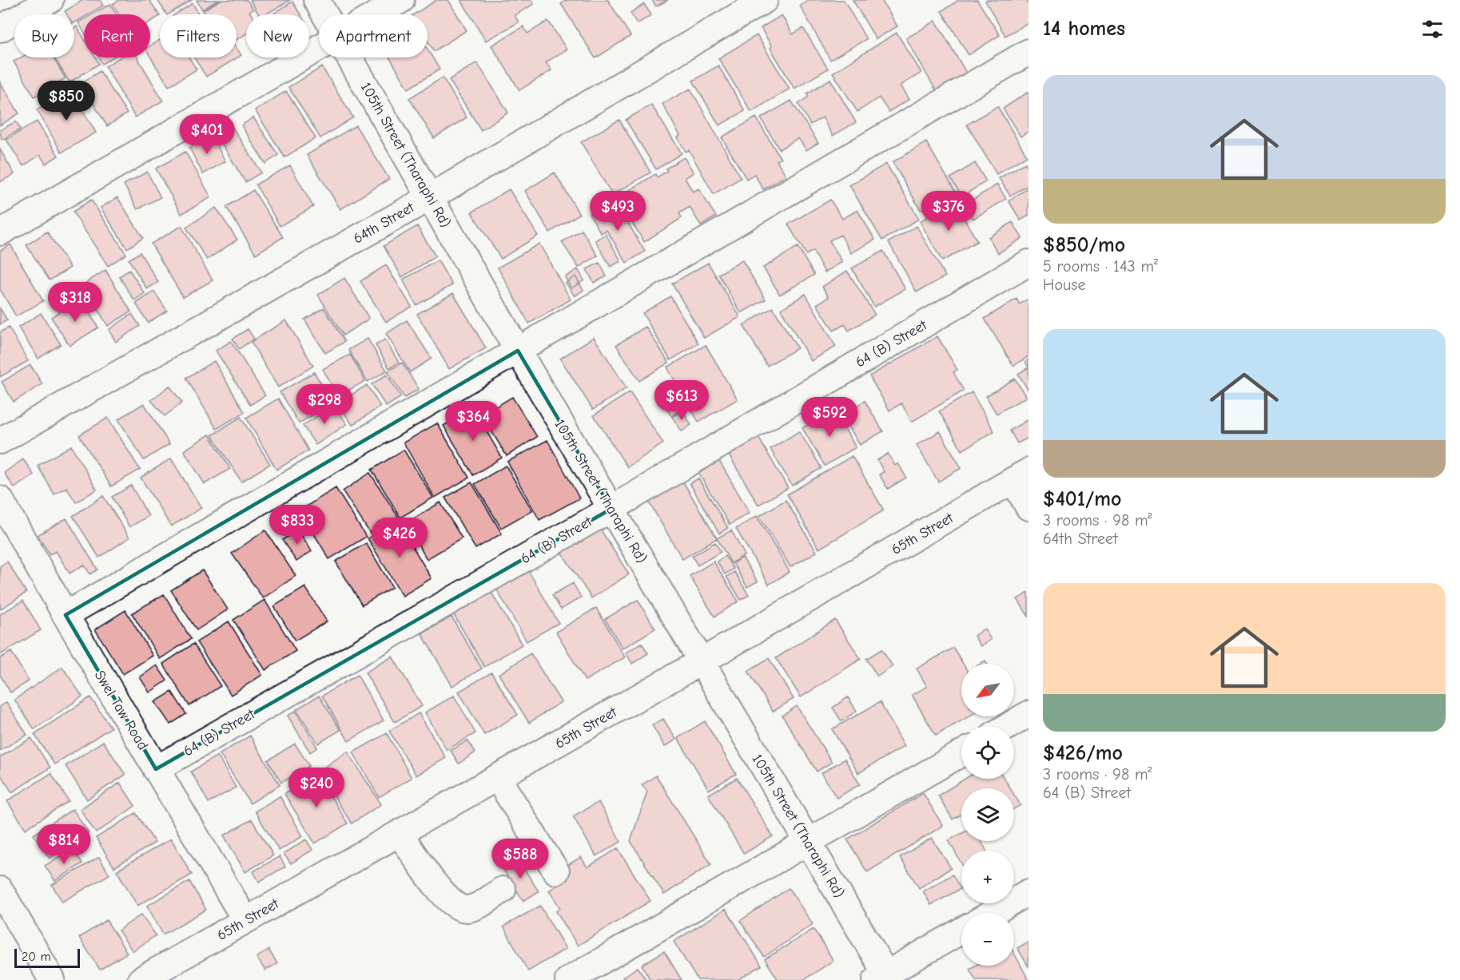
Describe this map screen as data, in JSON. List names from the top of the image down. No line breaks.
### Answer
{"streets":{"street":["105th Street (Tharaphi Rd)","64th Street","64 (B) Street","65th Street","Swel Taw Road"]},"crossings":[["105th Street (Tharaphi Rd)","64th Street"],["105th Street (Tharaphi Rd)","64 (B) Street"],["105th Street (Tharaphi Rd)","65th Street"],["64 (B) Street","Swel Taw Road"],["65th Street","Swel Taw Road"]],"scale_bar":"20 m","north":"bottom left","page":{"heading":"14 homes","chip":["Buy","Rent","Filters","New","Apartment"],"list":[{"name":"$850/mo","note":"5 rooms · 143 m² · House"},{"name":"$401/mo","note":"3 rooms · 98 m² · 64th Street"},{"name":"$426/mo","note":"3 rooms · 98 m² · 64 (B) Street"}],"price":["$850","$401","$493","$376","$318","$613","$298","$592","$364","$833","$426","$240","$814","$588"],"map_buttons":["+","−"],"scale":"20 m"}}
